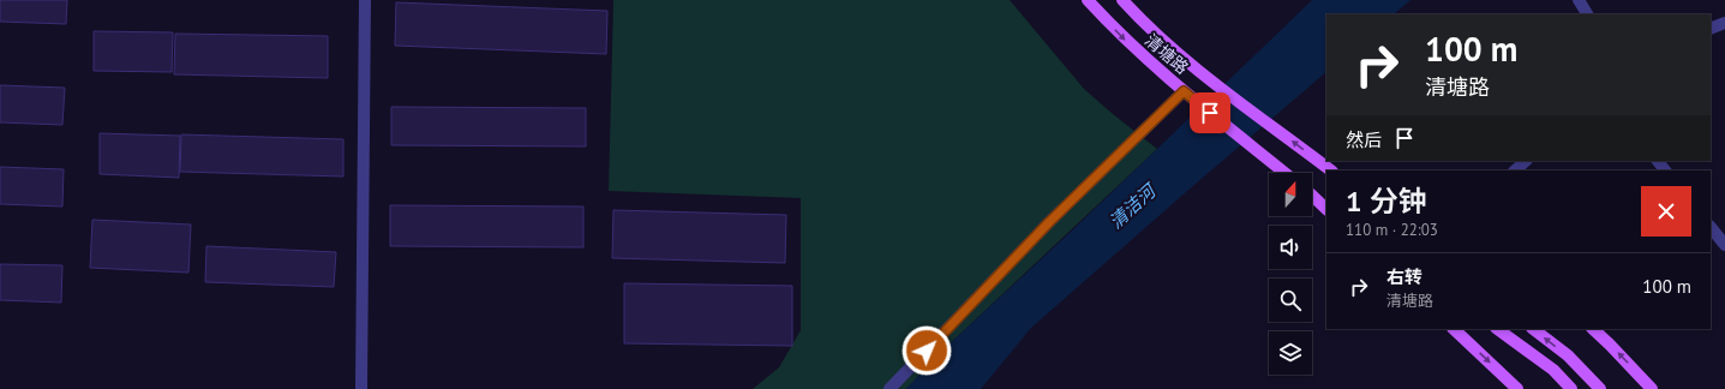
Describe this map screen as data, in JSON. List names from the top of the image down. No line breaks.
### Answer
{"streets":{"main road":["清塘路"]},"water":["清洁河"],"north":"top","page":{"turn":["100 m","清塘路"],"then":"然后","heading":["1 分钟","110 m · 22:03"],"list":[{"name":"右转","note":"清塘路","value":"100 m"}]}}
